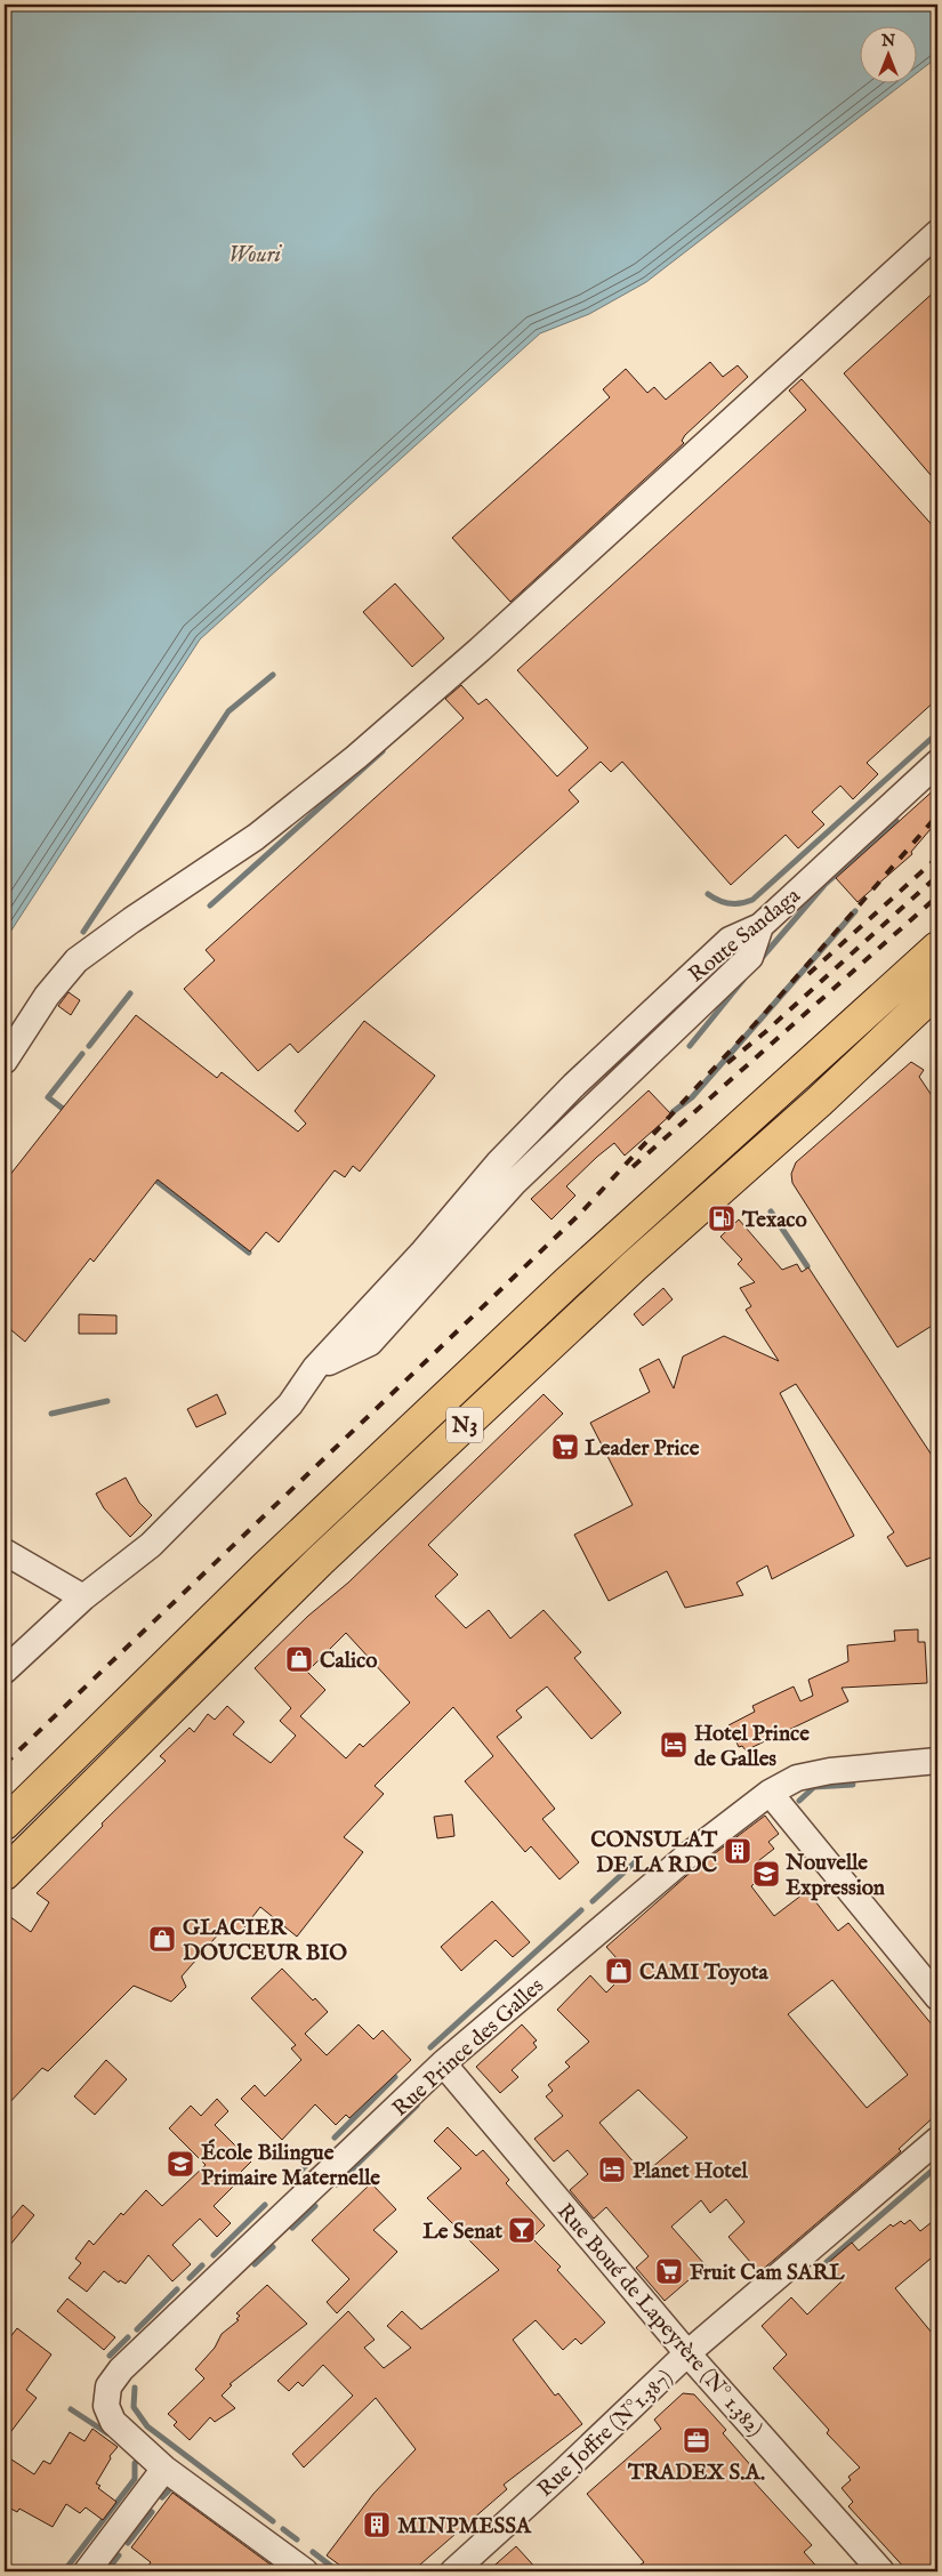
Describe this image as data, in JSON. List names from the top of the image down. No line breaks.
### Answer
{"streets":{"highway":["N3"],"street":["Route Sandaga","Rue Prince des Galles","Rue Boué de Lapeyrère (N° 1.382)","Rue Joffre (N°1.387)"]},"crossings":[["Rue Prince des Galles","Rue Boué de Lapeyrère (N° 1.382)"],["Rue Boué de Lapeyrère (N° 1.382)","Rue Joffre (N°1.387)"]],"water":["Wouri"],"places":{"fuel station":["Texaco"],"supermarket":["Leader Price","Fruit Cam SARL"],"shop":["Calico","GLACIER DOUCEUR BIO","CAMI Toyota"],"hotel":["Hotel Prince de Galles","Planet Hotel"],"building":["CONSULAT DE LA RDC","MINPMESSA"],"school or university":["Nouvelle Expression","École Bilingue Primaire Maternelle"],"bar":["Le Senat"],"office":["TRADEX S.A."]},"north":"top"}
